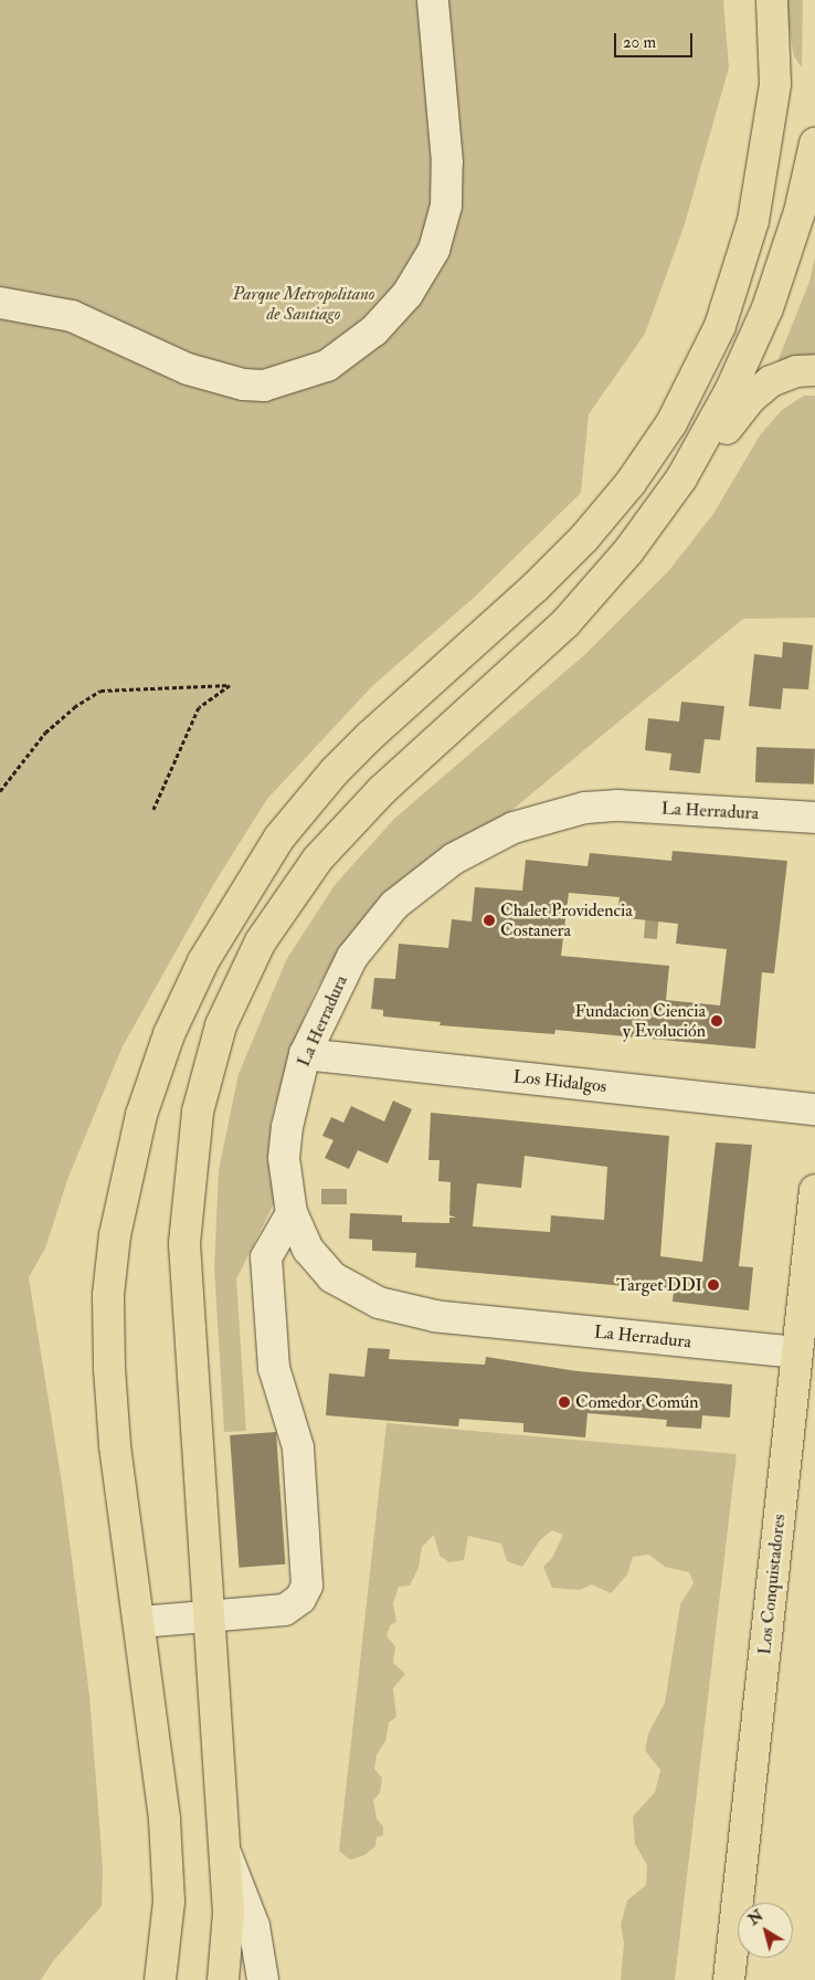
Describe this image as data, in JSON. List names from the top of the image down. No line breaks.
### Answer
{"streets":{"main road":["Los Conquistadores"],"street":["La Herradura","Los Hidalgos"]},"crossings":[["La Herradura","Los Hidalgos"],["La Herradura","Los Conquistadores"]],"parks":["Parque Metropolitano de Santiago"],"places":["Chalet Providencia Costanera","Fundacion Ciencia y Evolución","Target DDI","Comedor Común"],"scale_bar":"20 m","north":"top left"}
